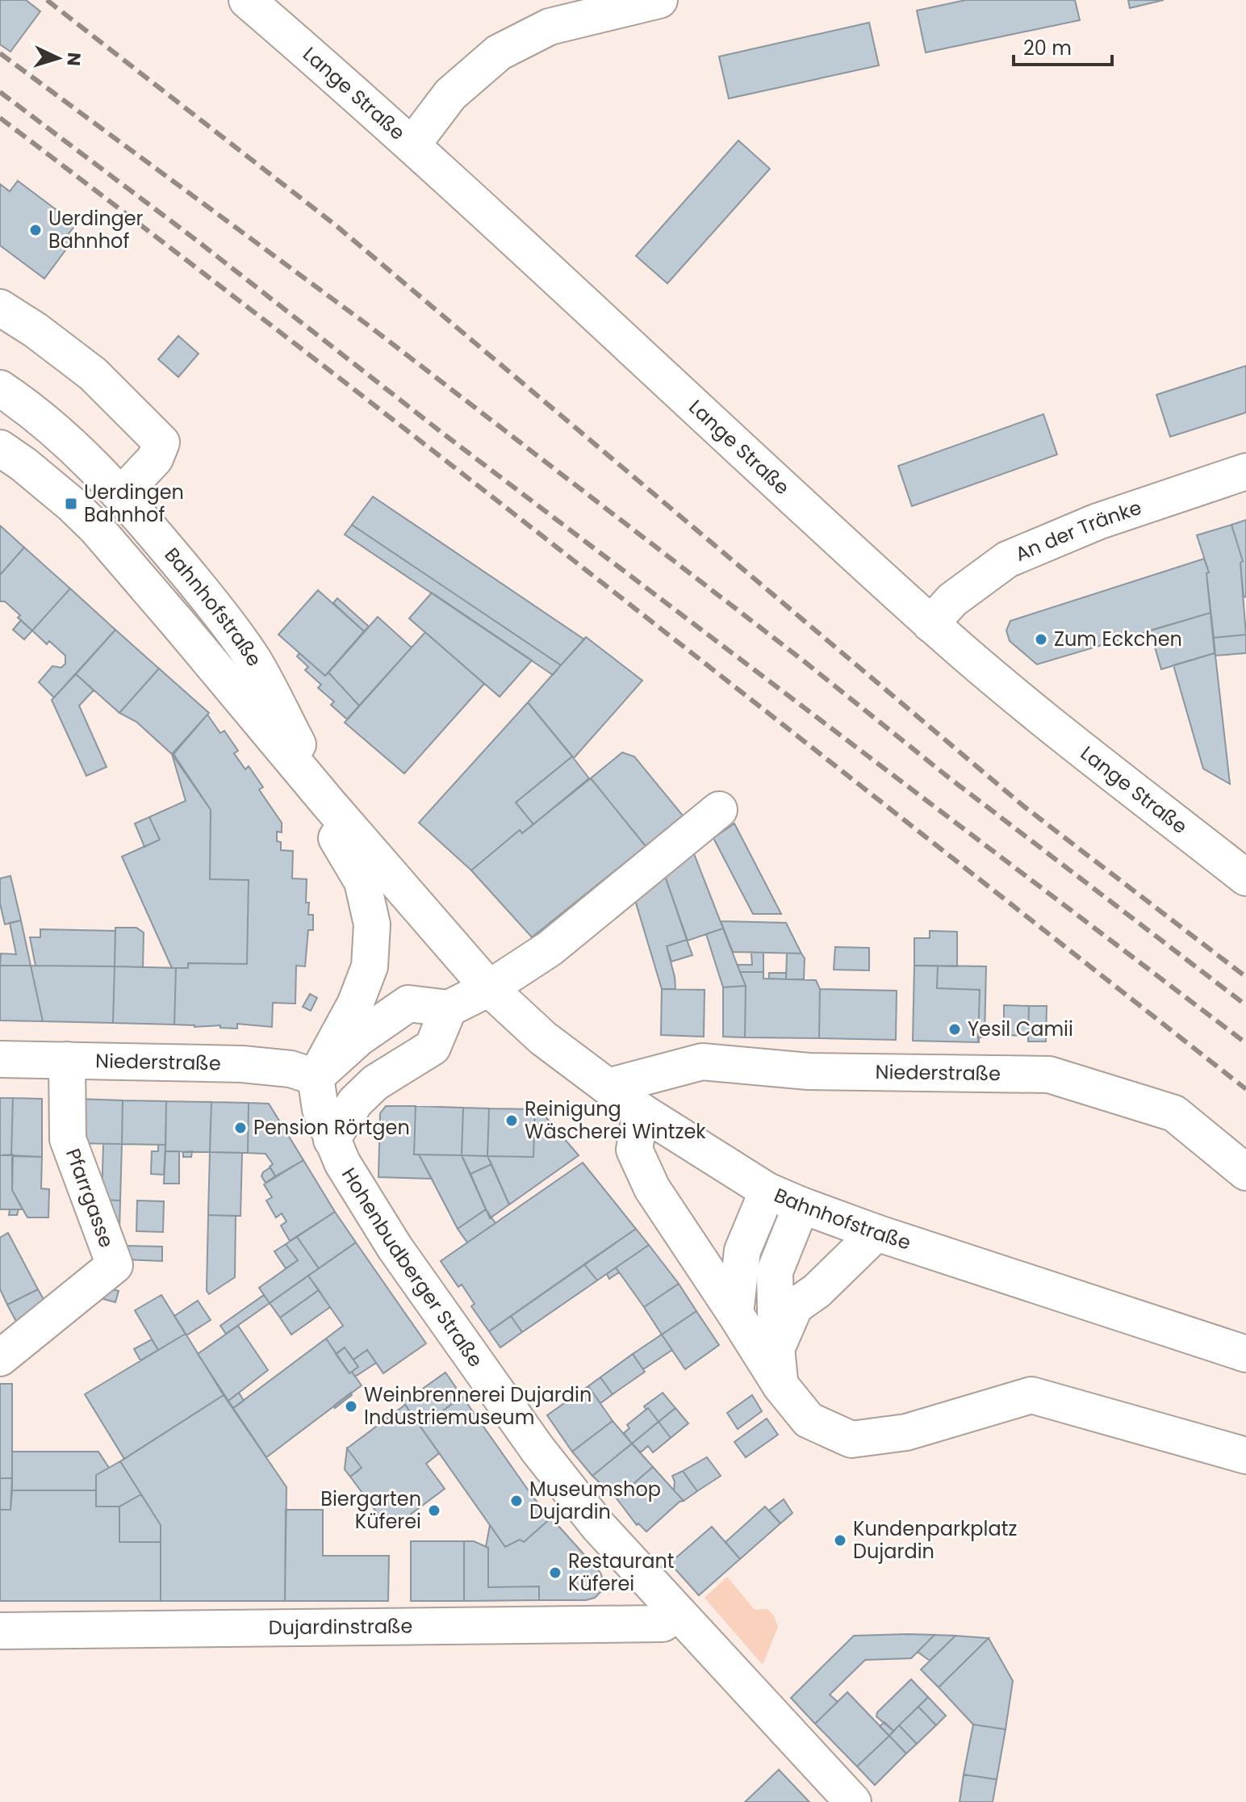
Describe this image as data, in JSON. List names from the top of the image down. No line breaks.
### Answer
{"streets":{"street":["Lange Straße","An der Tränke","Bahnhofstraße","Niederstraße","Pfarrgasse","Hohenbudberger Straße","Dujardinstraße"]},"crossings":[["Lange Straße","An der Tränke"],["Bahnhofstraße","Niederstraße"],["Niederstraße","Pfarrgasse"],["Niederstraße","Hohenbudberger Straße"],["Hohenbudberger Straße","Dujardinstraße"]],"places":{"other":["Uerdinger Bahnhof","Zum Eckchen","Yesil Camii","Reinigung Wäscherei Wintzek","Pension Rörtgen","Weinbrennerei Dujardin Industriemuseum","Museumshop Dujardin","Biergarten Küferei","Kundenparkplatz Dujardin","Restaurant Küferei"],"transit":["Uerdingen Bahnhof"]},"scale_bar":"20 m","north":"right"}
